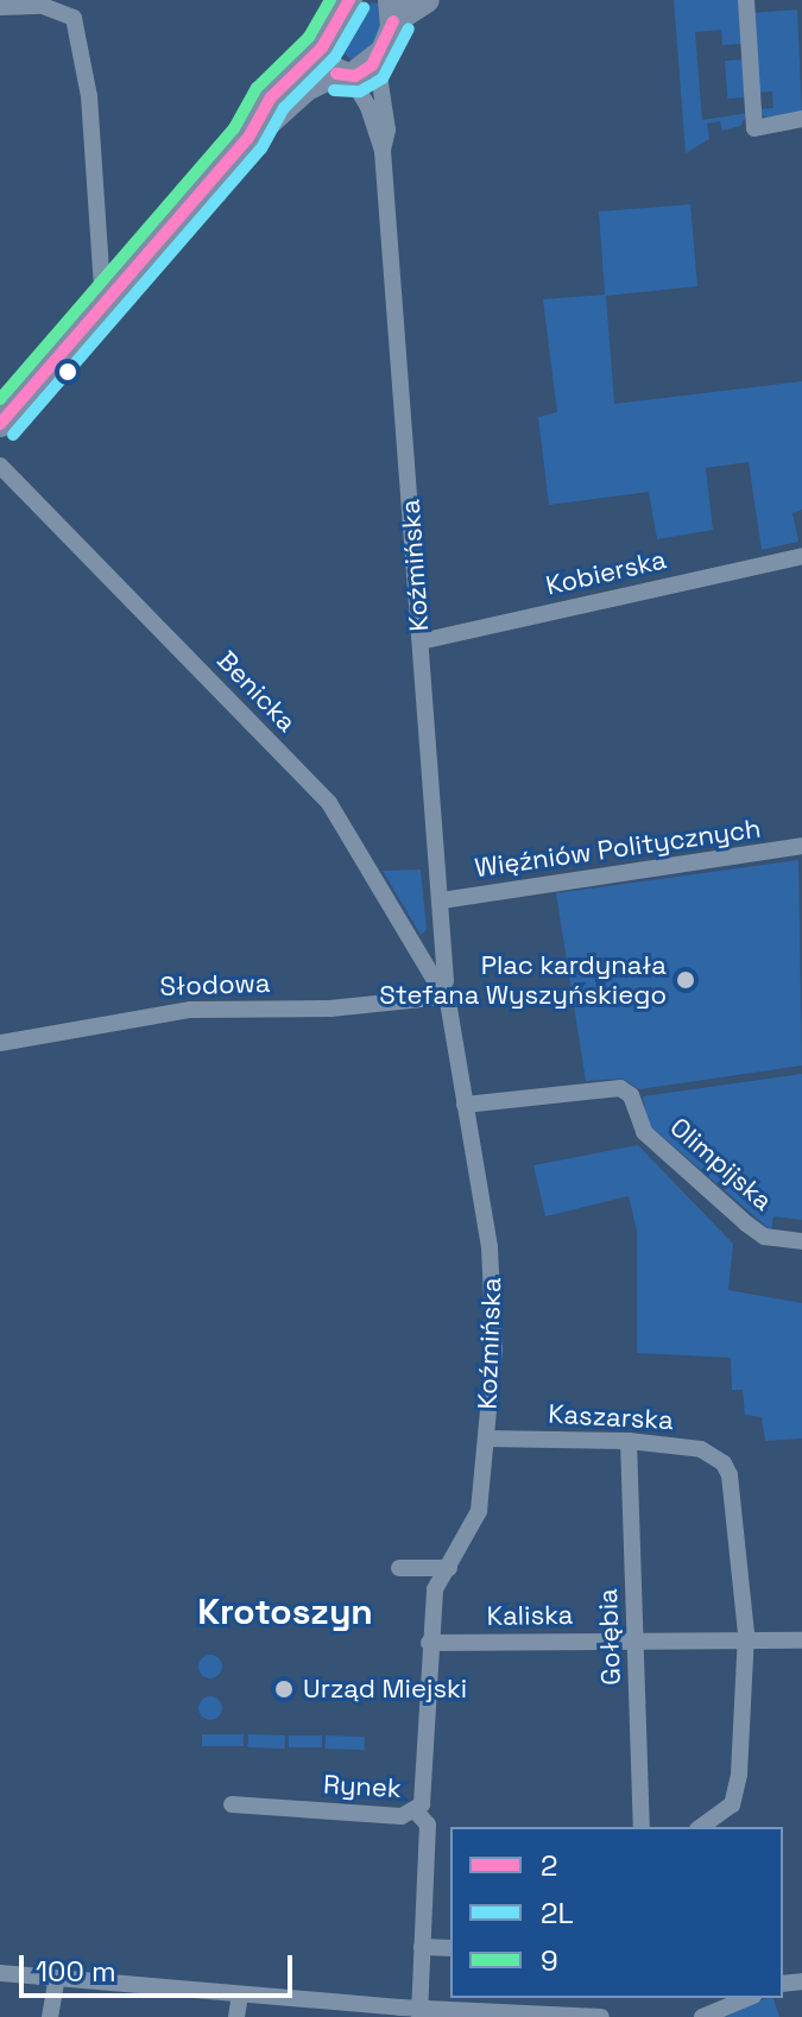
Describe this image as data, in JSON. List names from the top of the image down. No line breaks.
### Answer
{"streets":{"street":["Koźmińska","Kobierska","Benicka","Więźniów Politycznych","Słodowa","Olimpijska","Kaszarska","Kaliska","Gołębia","Rynek"]},"crossings":[["Koźmińska","Kobierska"],["Koźmińska","Benicka"],["Koźmińska","Więźniów Politycznych"],["Koźmińska","Słodowa"],["Koźmińska","Olimpijska"],["Koźmińska","Kaszarska"],["Koźmińska","Rynek"],["Benicka","Słodowa"],["Kaszarska","Kaliska"],["Kaszarska","Gołębia"],["Kaliska","Gołębia"],["Kaliska","Rynek"]],"districts":["Krotoszyn"],"places":["Plac kardynała Stefana Wyszyńskiego","Urząd Miejski"],"lines":["transit line 2","transit line 9","transit line 2L"],"legend":["2","2L","9"],"scale_bar":"100 m"}
